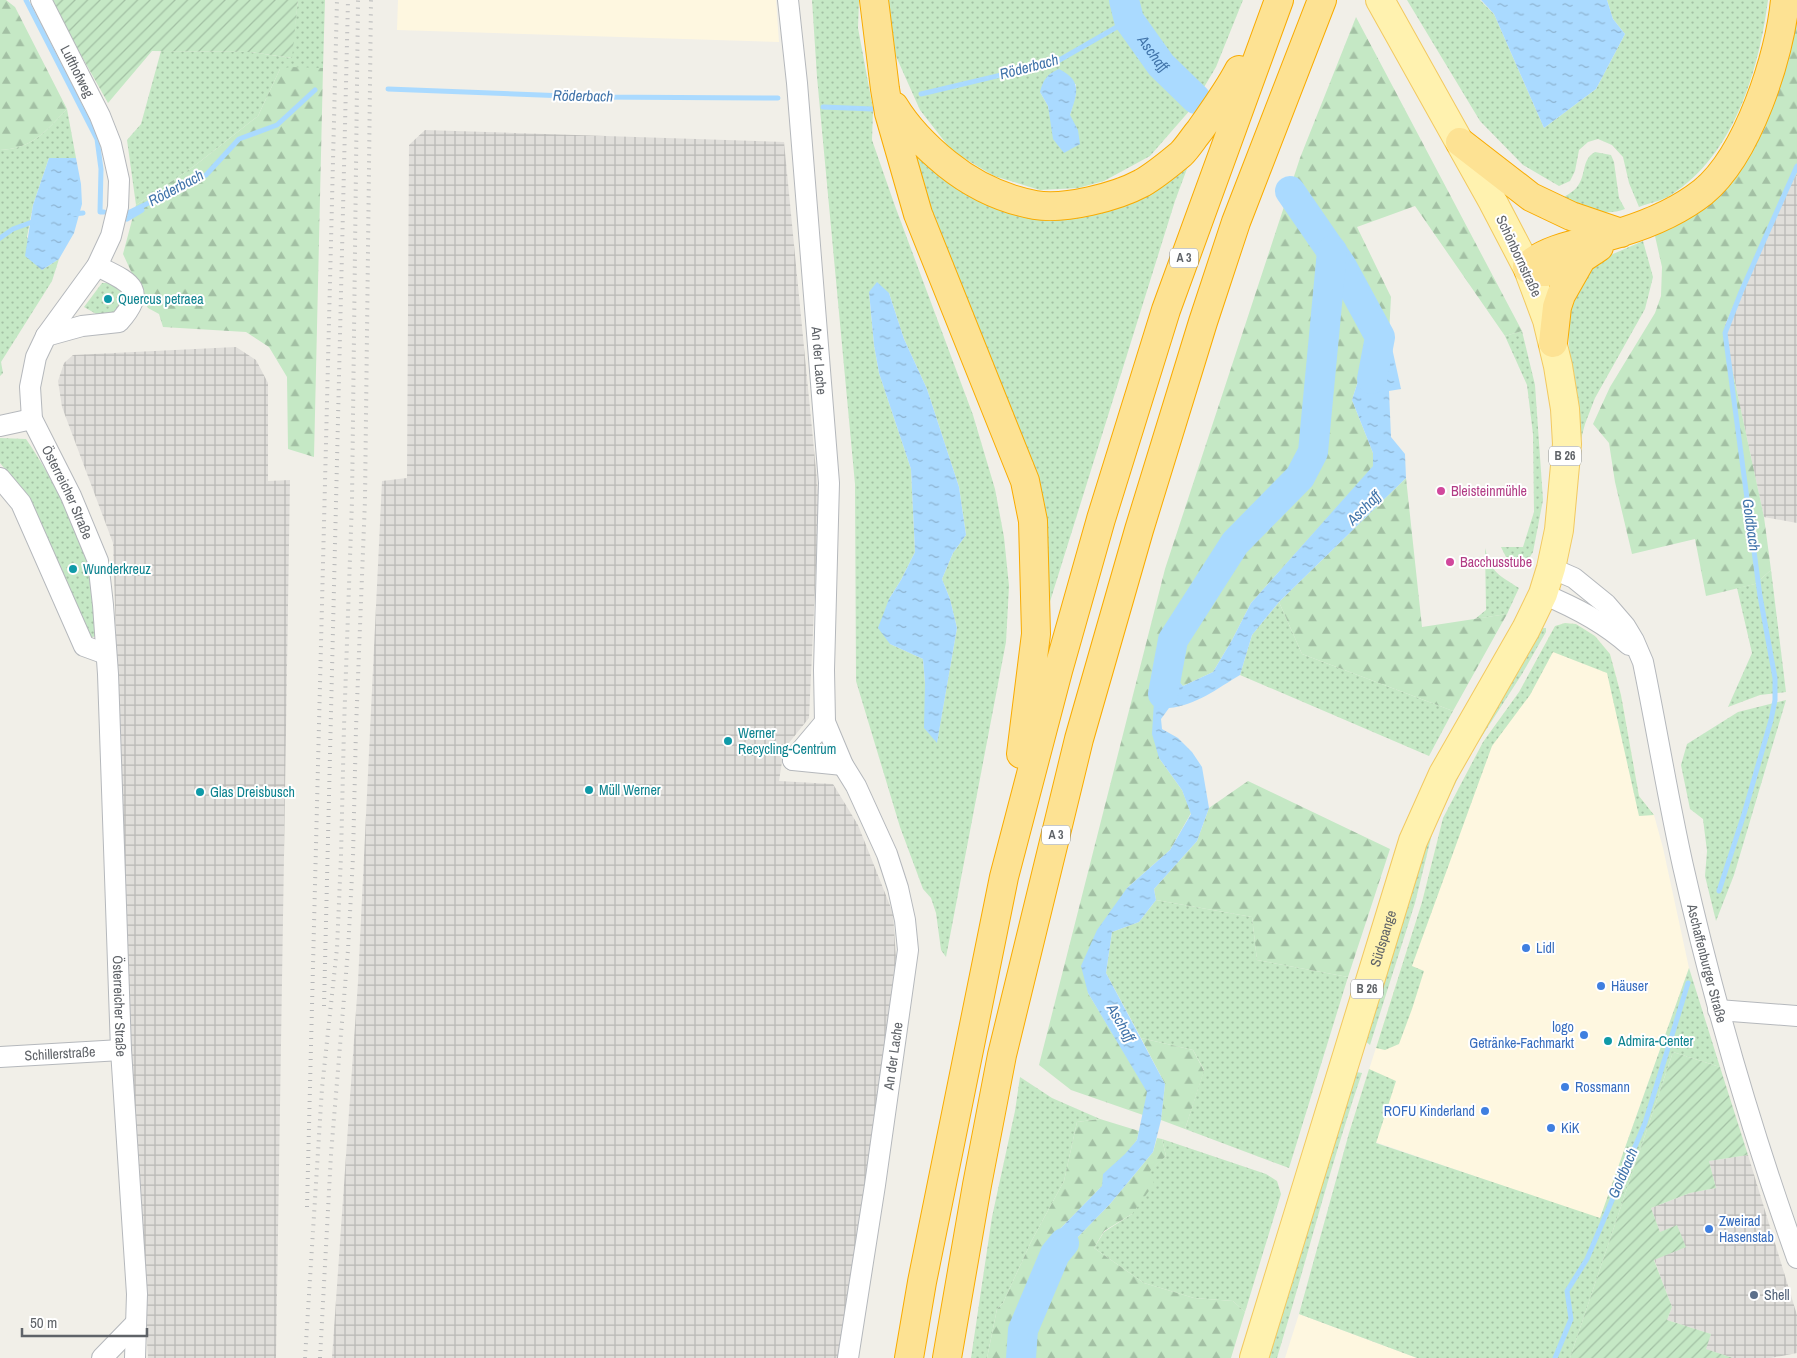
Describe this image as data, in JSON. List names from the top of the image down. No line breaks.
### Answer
{"streets":{"highway":["A 3"],"main road":["Schönbornstraße","B 26","Südspange"],"street":["Lufthofweg","An der Lache","Österreicher Straße","Aschaffenburger Straße","Schillerstraße"]},"crossings":[["Lufthofweg","Österreicher Straße"],["Schönbornstraße","Südspange"],["Schönbornstraße","Aschaffenburger Straße"],["Österreicher Straße","Schillerstraße"],["Südspange","Aschaffenburger Straße"]],"water":["Aschaff","Röderbach","Goldbach"],"places":["Quercus petraea","Bleisteinmühle","Bacchusstube","Wunderkreuz","Werner Recycling-Centrum","Müll Werner","Glas Dreisbusch","Lidl","Häuser","logo Getränke-Fachmarkt","Admira-Center","Rossmann","ROFU Kinderland","KiK","Zweirad Hasenstab","Shell"],"scale_bar":"50 m"}
